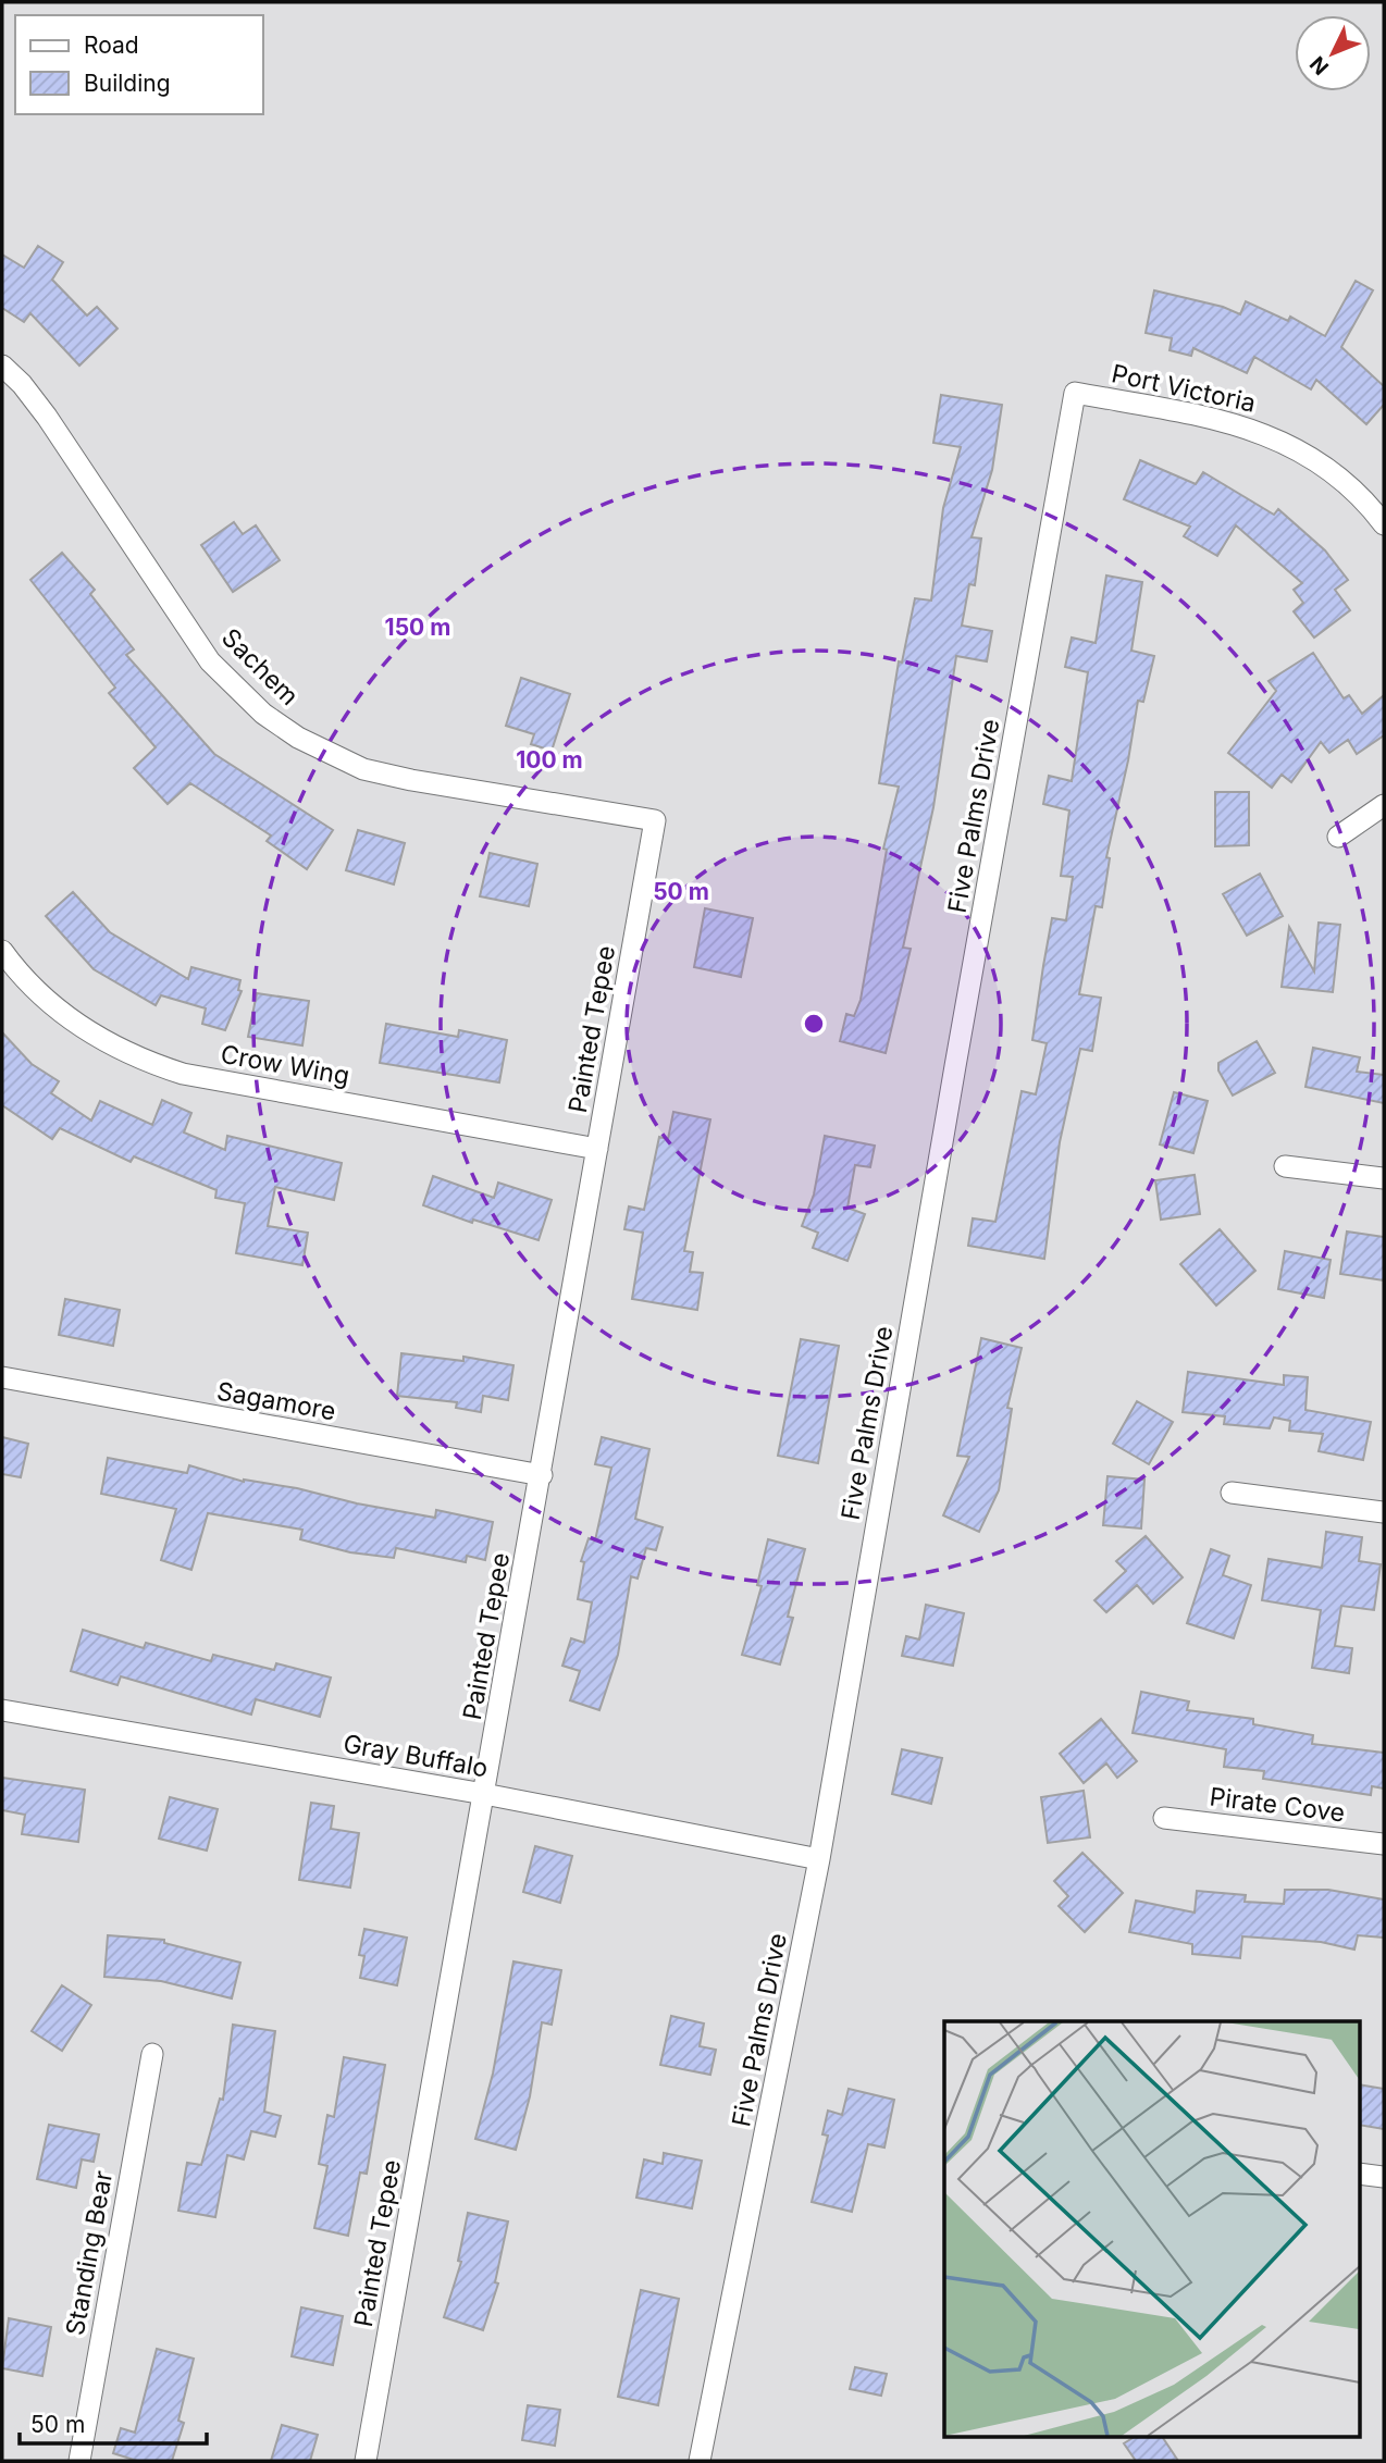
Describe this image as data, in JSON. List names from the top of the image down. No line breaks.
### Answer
{"streets":{"street":["Port Victoria","Sachem","Five Palms Drive","Painted Tepee","Crow Wing","Sagamore","Gray Buffalo","Pirate Cove","Standing Bear"]},"crossings":[["Port Victoria","Five Palms Drive"],["Sachem","Painted Tepee"],["Five Palms Drive","Gray Buffalo"],["Painted Tepee","Crow Wing"],["Painted Tepee","Sagamore"],["Painted Tepee","Gray Buffalo"]],"legend":["Road","Building"],"scale_bar":"50 m","north":"bottom left","rings":["150 m","100 m","50 m"]}
